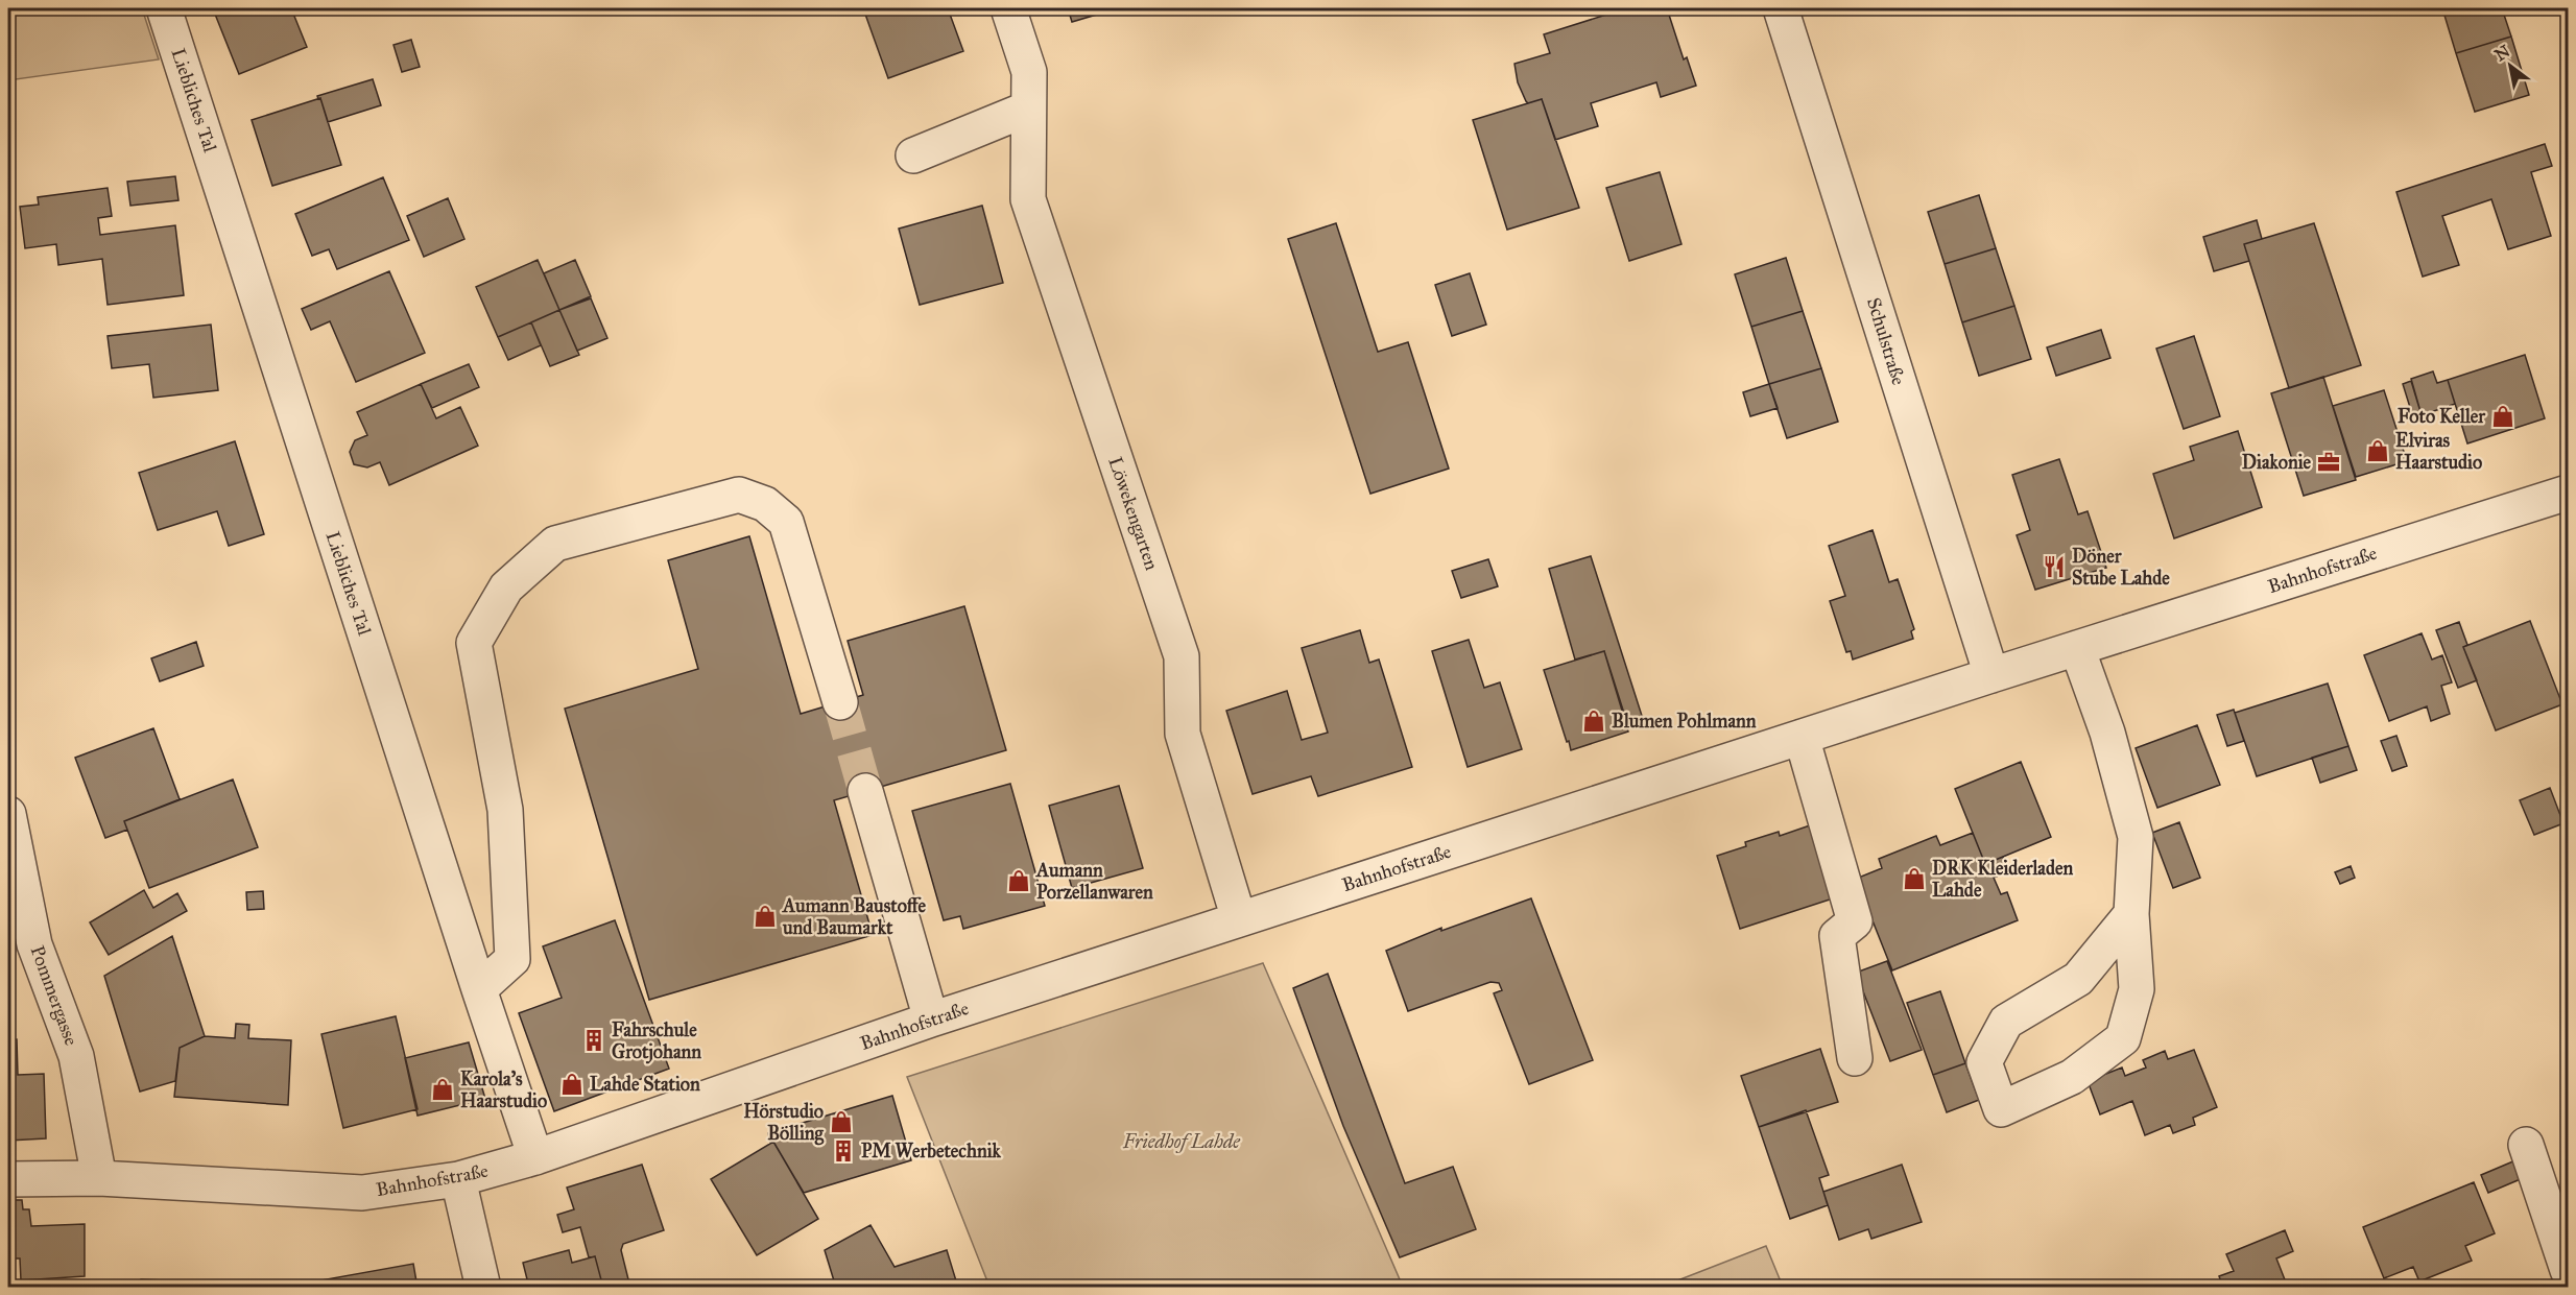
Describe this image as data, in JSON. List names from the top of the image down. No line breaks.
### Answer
{"streets":{"street":["Liebliches Tal","Schulstraße","Löwekengarten","Bahnhofstraße","Pommergasse"]},"crossings":[["Liebliches Tal","Bahnhofstraße"],["Schulstraße","Bahnhofstraße"],["Löwekengarten","Bahnhofstraße"],["Bahnhofstraße","Pommergasse"]],"parks":["Friedhof Lahde"],"places":{"shop":["Foto Keller","Elviras Haarstudio","Blumen Pohlmann","DRK Kleiderladen Lahde","Aumann Porzellanwaren","Aumann Baustoffe und Baumarkt","Lahde Station","Karola's Haarstudio","Hörstudio Bölling"],"office":["Diakonie"],"restaurant":["Döner Stube Lahde"],"building":["Fahrschule Grotjohann","PM Werbetechnik"]},"north":"top left"}
